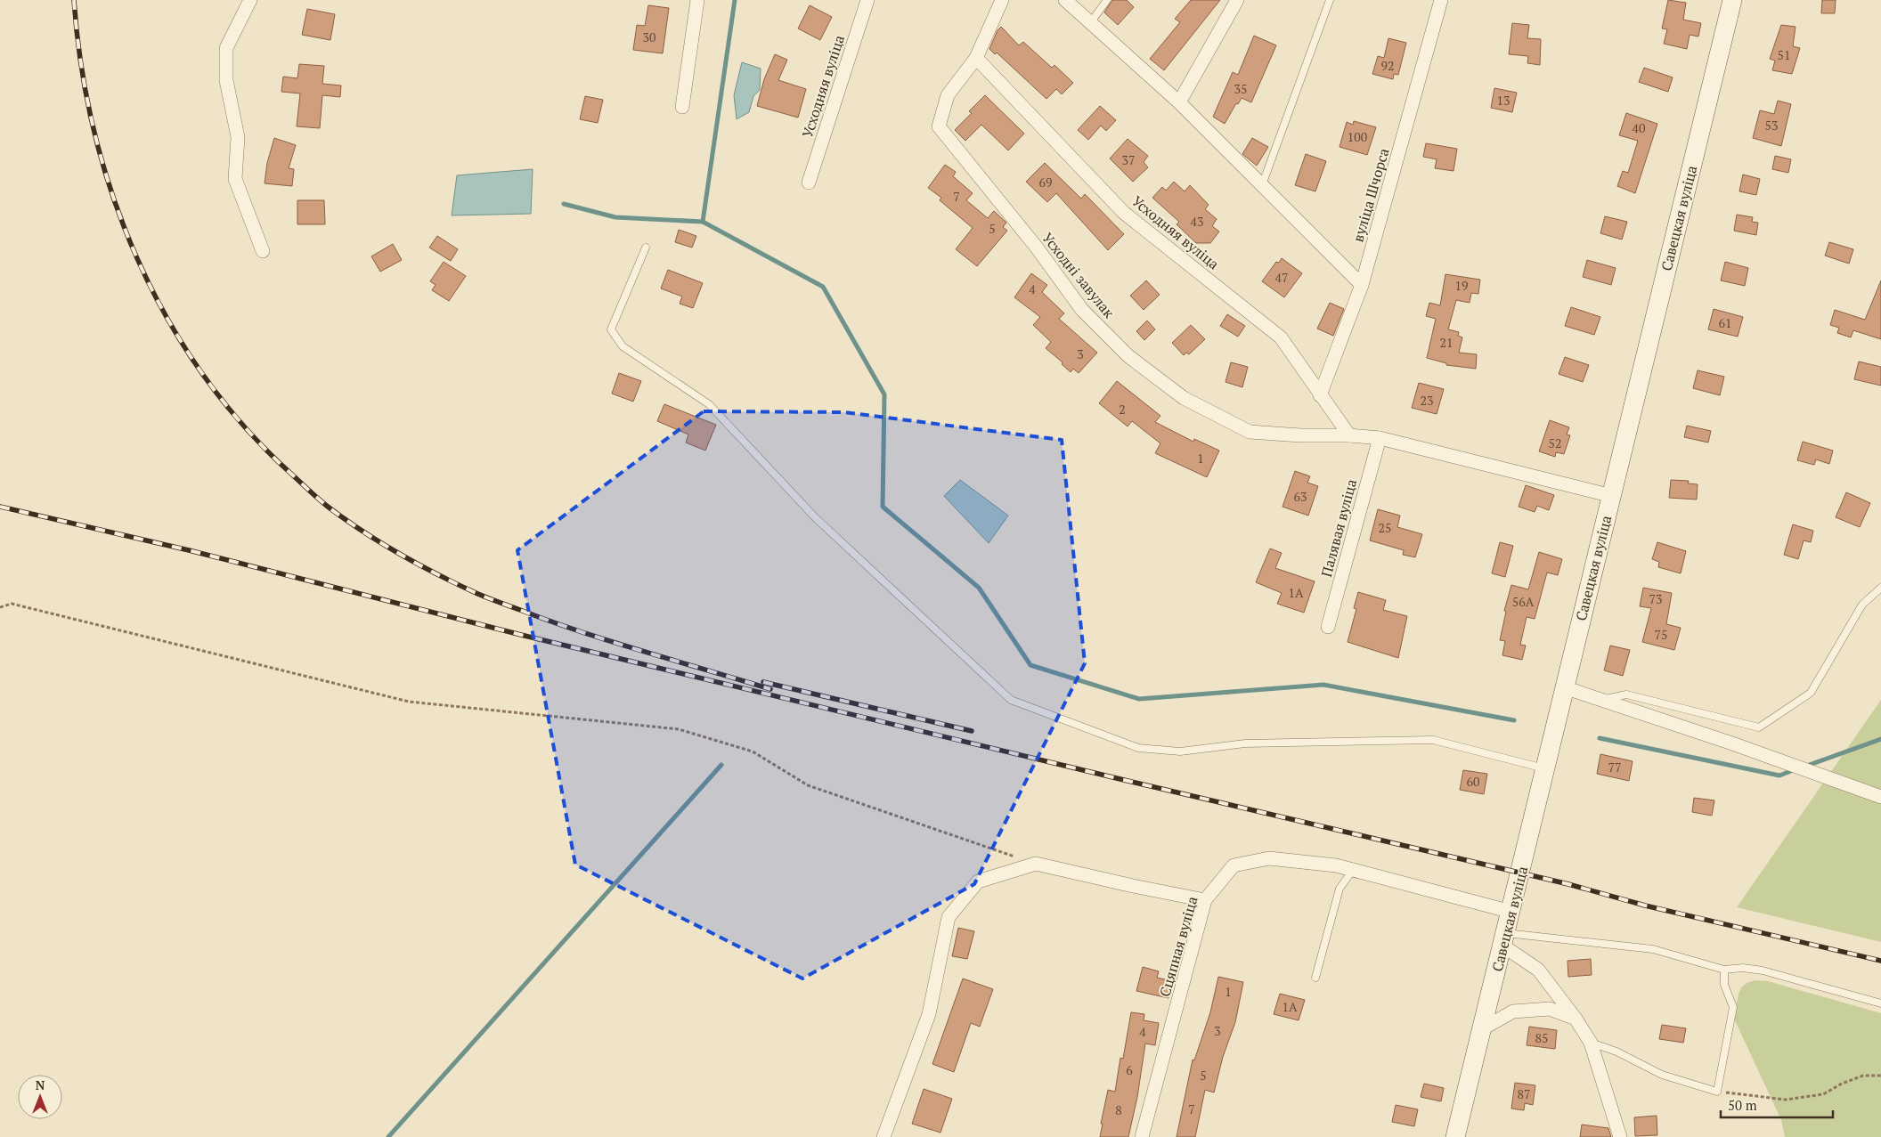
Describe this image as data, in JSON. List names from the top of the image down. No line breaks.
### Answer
{"streets":{"main road":["Савецкая вуліца"],"street":["Усходняя вуліца","вуліца Шчорса","Усходні завулак","Палявая вуліца","Сцяпная вуліца"]},"crossings":[["Усходняя вуліца","вуліца Шчорса"],["Усходняя вуліца","Усходні завулак"],["Савецкая вуліца","Усходні завулак"],["Савецкая вуліца","Сцяпная вуліца"],["Усходні завулак","Палявая вуліца"]],"house_numbers":["30","51","92","35","13","53","40","100","37","69","7","43","5","47","19","4","61","21","3","23","2","52","1","63","25","1А","73","56А","75","77","60","1","1А","3","4","85","6","5","87","7","8"],"scale_bar":"50 m","north":"top"}
